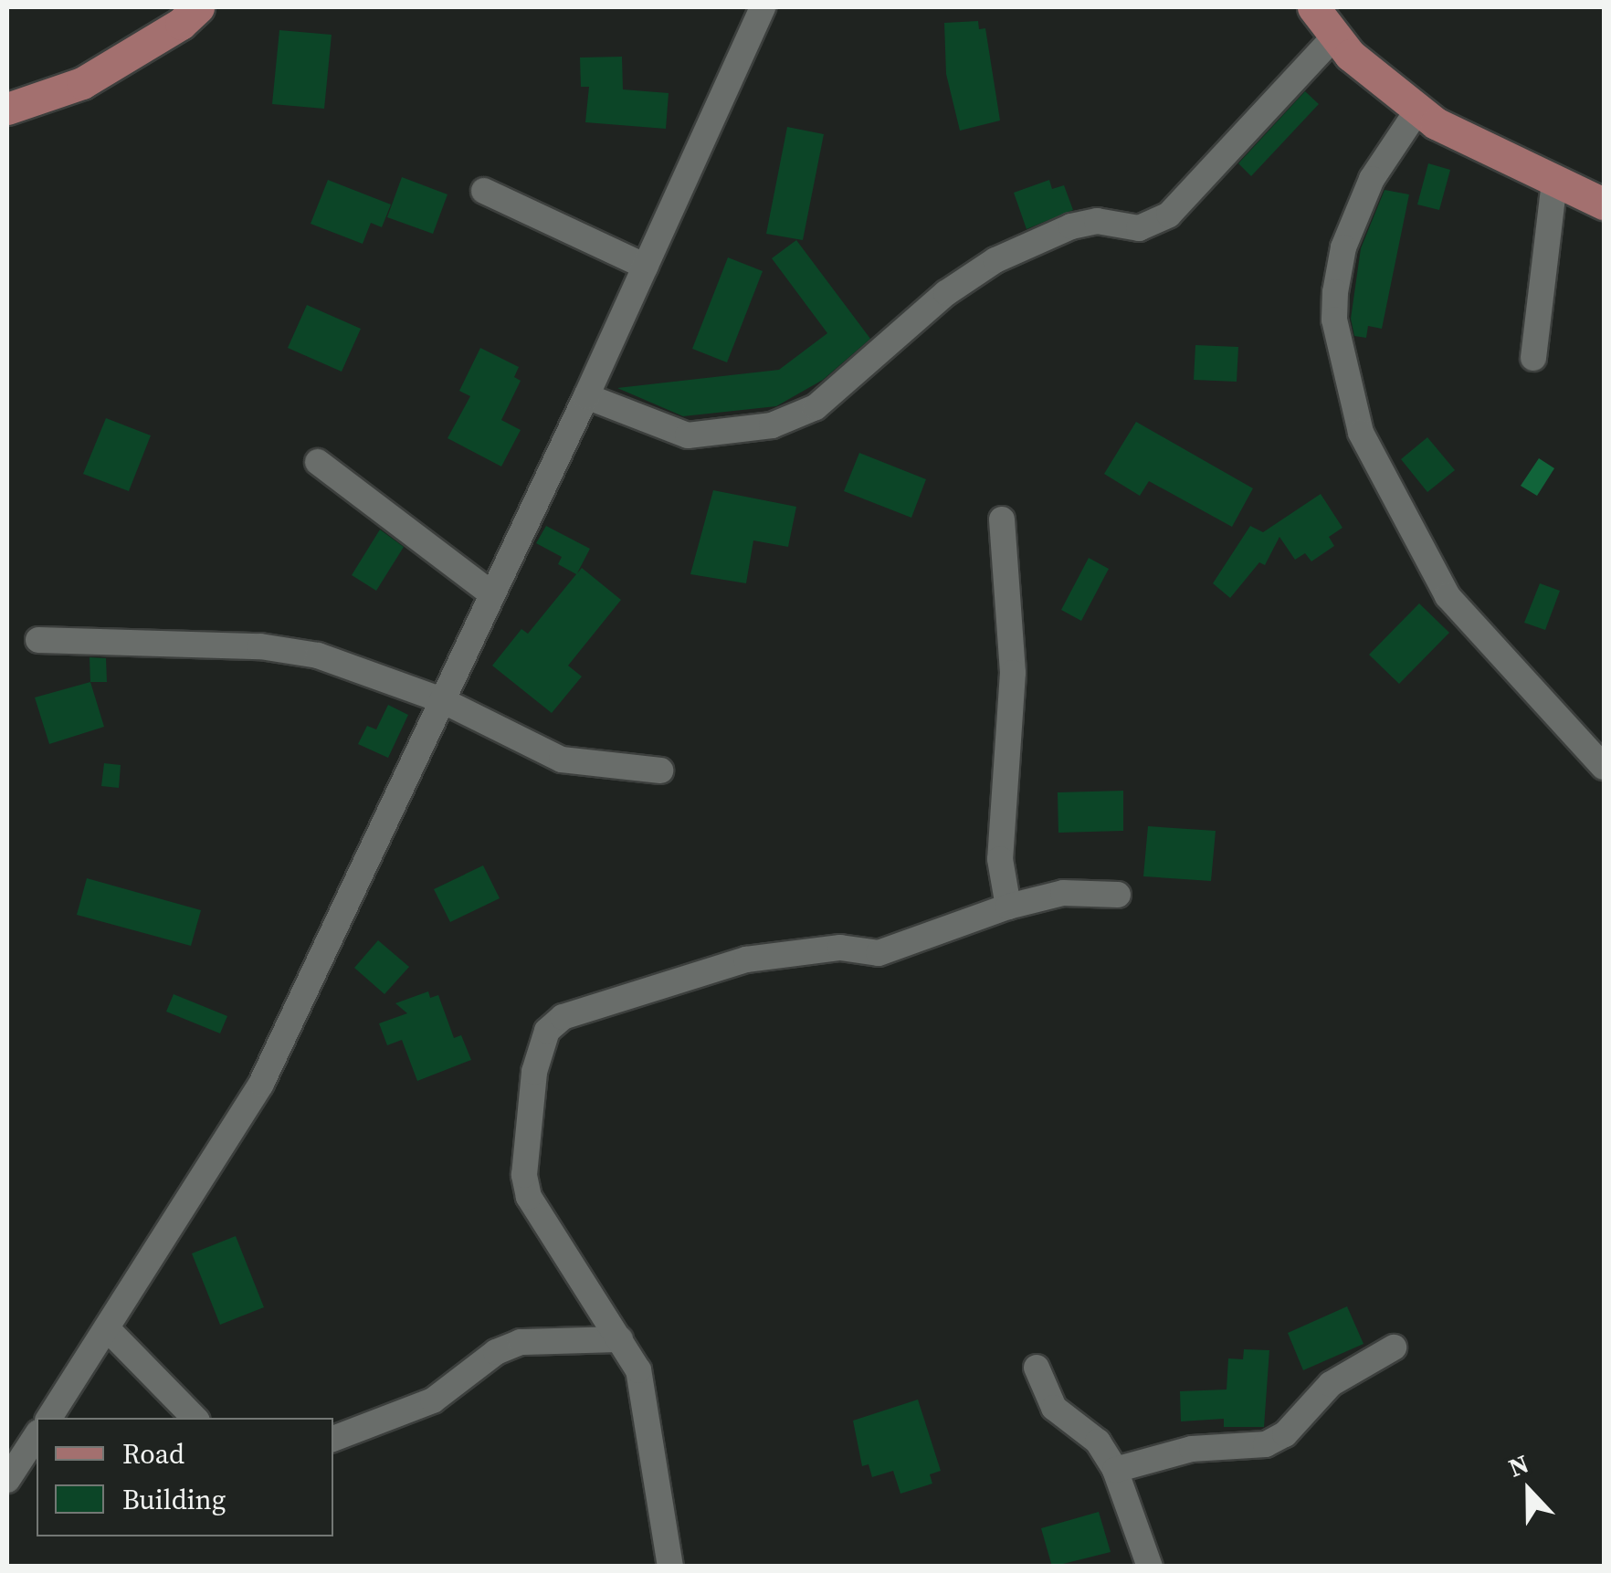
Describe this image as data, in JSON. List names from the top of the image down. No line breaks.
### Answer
{"legend":["Road","Building"],"north":"top"}
